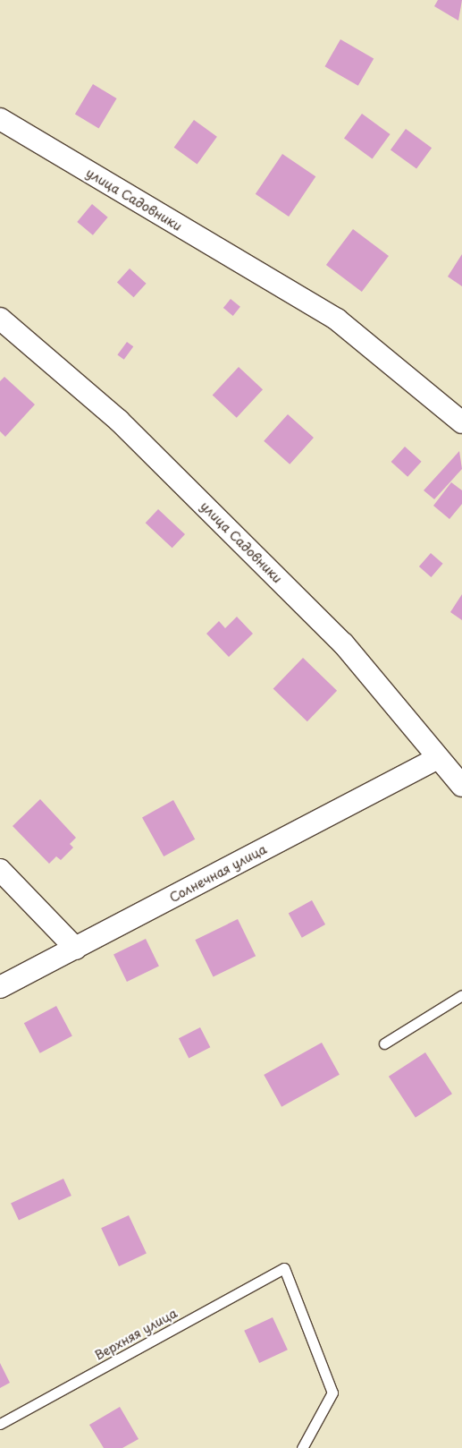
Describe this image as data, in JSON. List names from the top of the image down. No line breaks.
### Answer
{"streets":{"street":["улица Садовники","Солнечная улица"],"lane":["Верхняя улица"]},"crossings":[["улица Садовники","Солнечная улица"]]}
